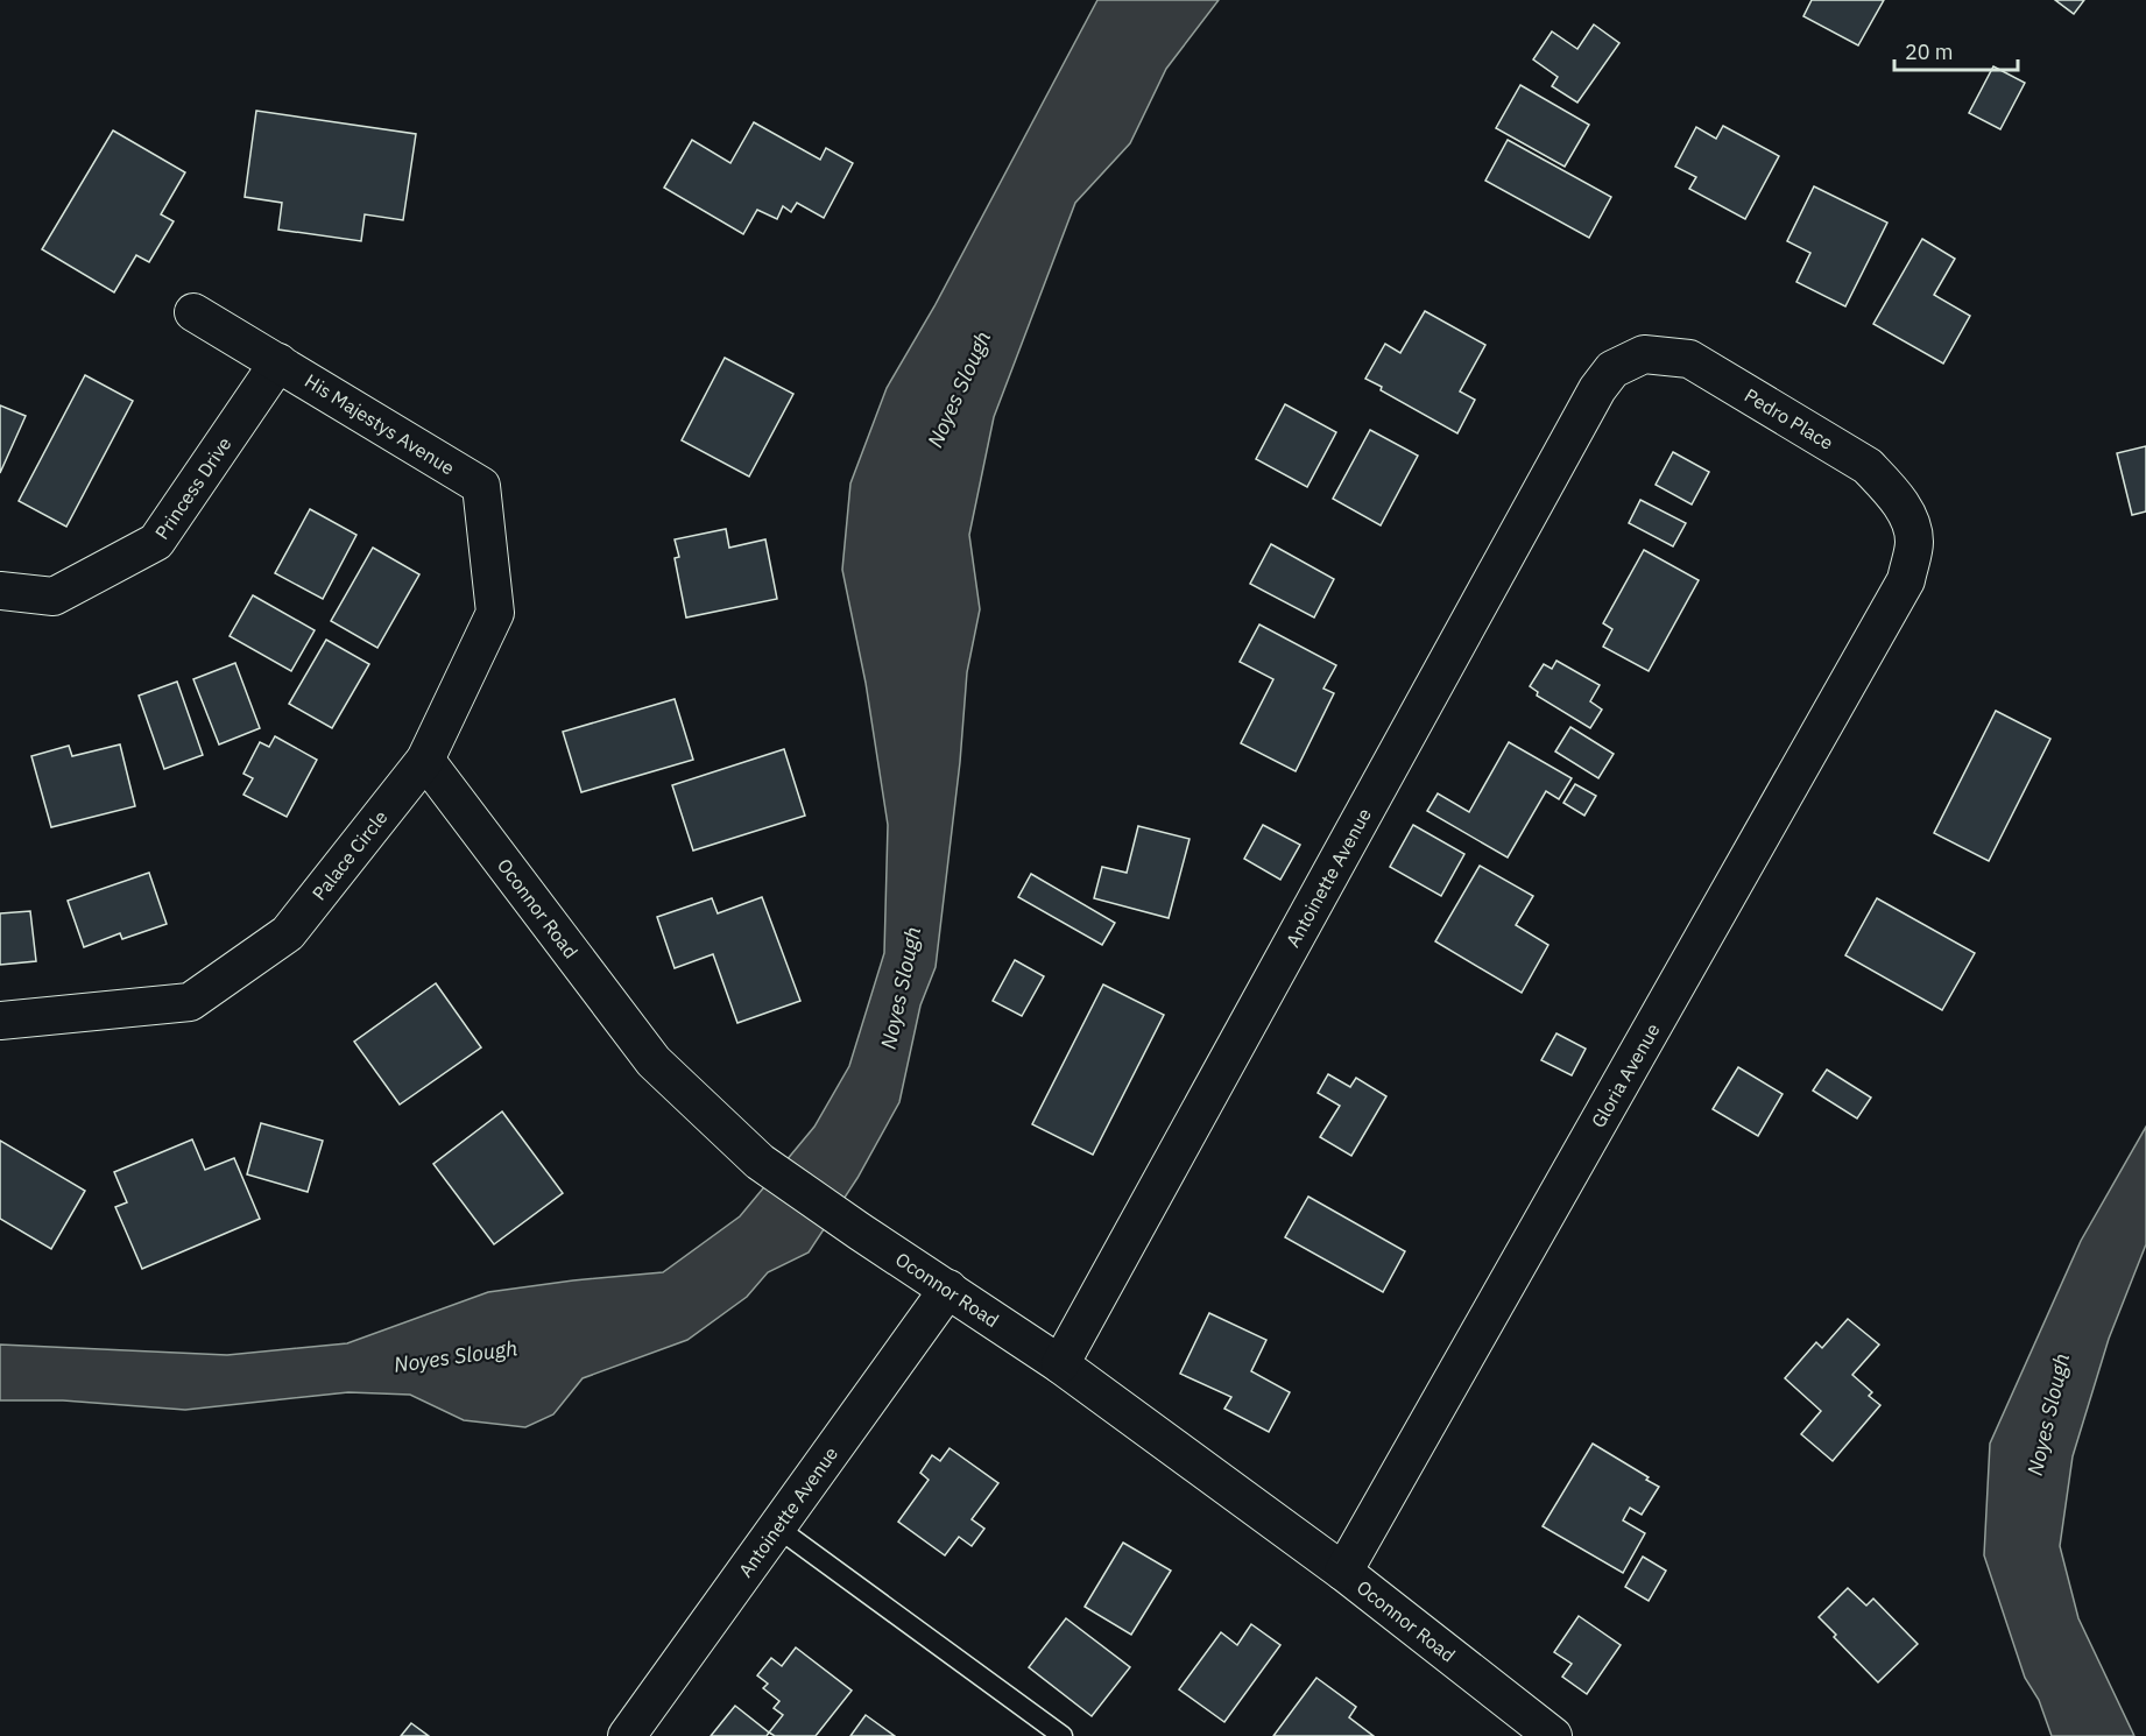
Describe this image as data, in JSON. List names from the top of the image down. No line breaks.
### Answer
{"streets":{"street":["Pedro Place","His Majestys Avenue","Princess Drive","Palace Circle","Antoinette Avenue","Oconnor Road","Gloria Avenue"]},"crossings":[["Pedro Place","Antoinette Avenue"],["Pedro Place","Gloria Avenue"],["His Majestys Avenue","Princess Drive"],["His Majestys Avenue","Palace Circle"],["Palace Circle","Oconnor Road"],["Antoinette Avenue","Oconnor Road"],["Oconnor Road","Gloria Avenue"]],"water":["Noyes Slough"],"scale_bar":"20 m"}
